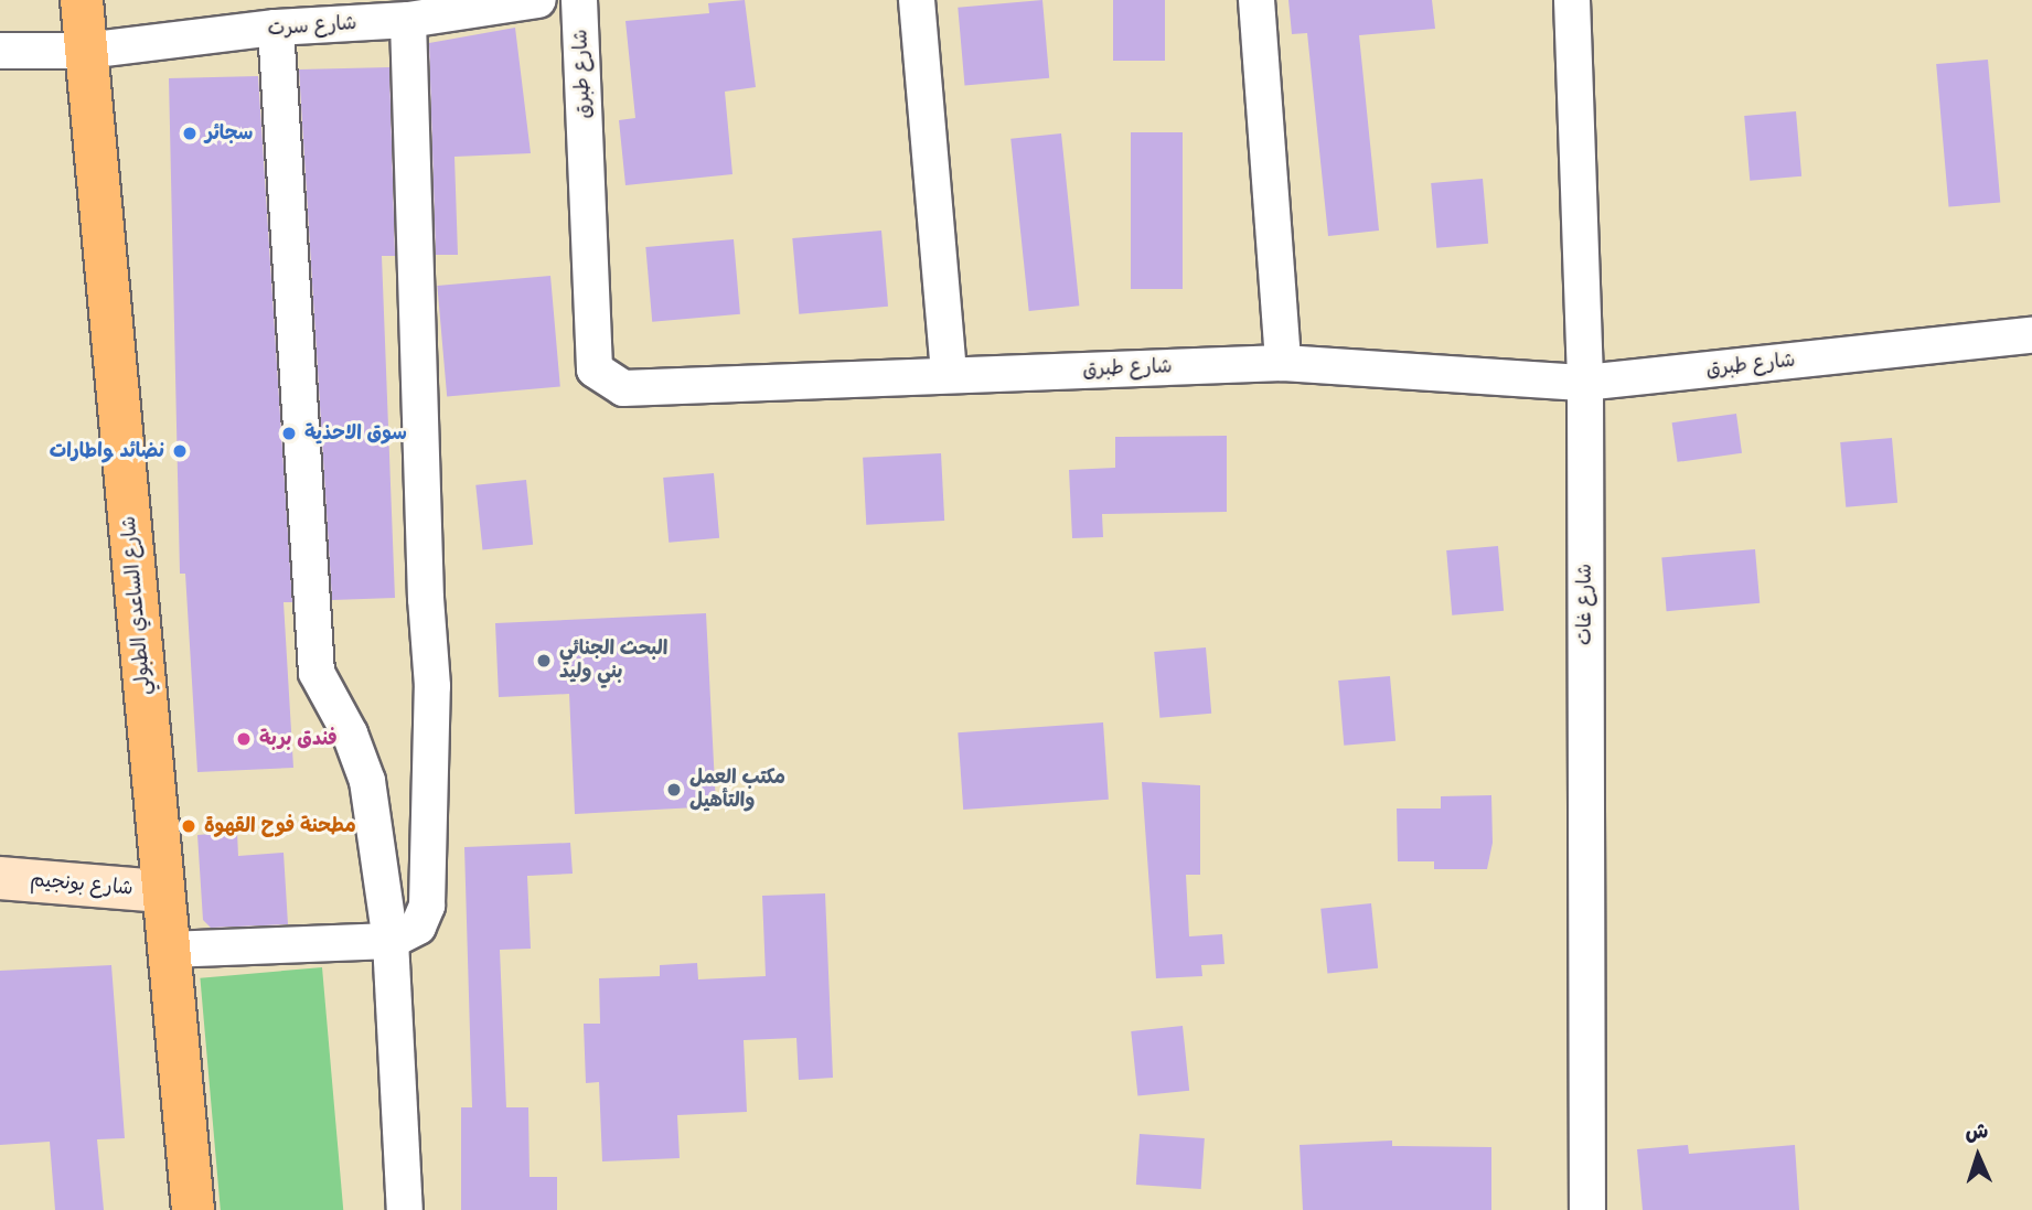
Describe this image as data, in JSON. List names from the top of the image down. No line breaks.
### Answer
{"streets":{"highway":["شارع الساعدي الطبولي"],"main road":["شارع بونجيم"],"street":["شارع سرت","شارع طبرق","شارع غات"]},"crossings":[["شارع سرت","شارع الساعدي الطبولي"],["شارع طبرق","شارع غات"],["شارع الساعدي الطبولي","شارع بونجيم"]],"places":["سجائر","سوق الاحذية","نضائد واطارات","البحث الجنائي بني وليد","فندق بربة","مكتب العمل والتأهيل","مطحنة فوح القهوة"],"north":"top"}
